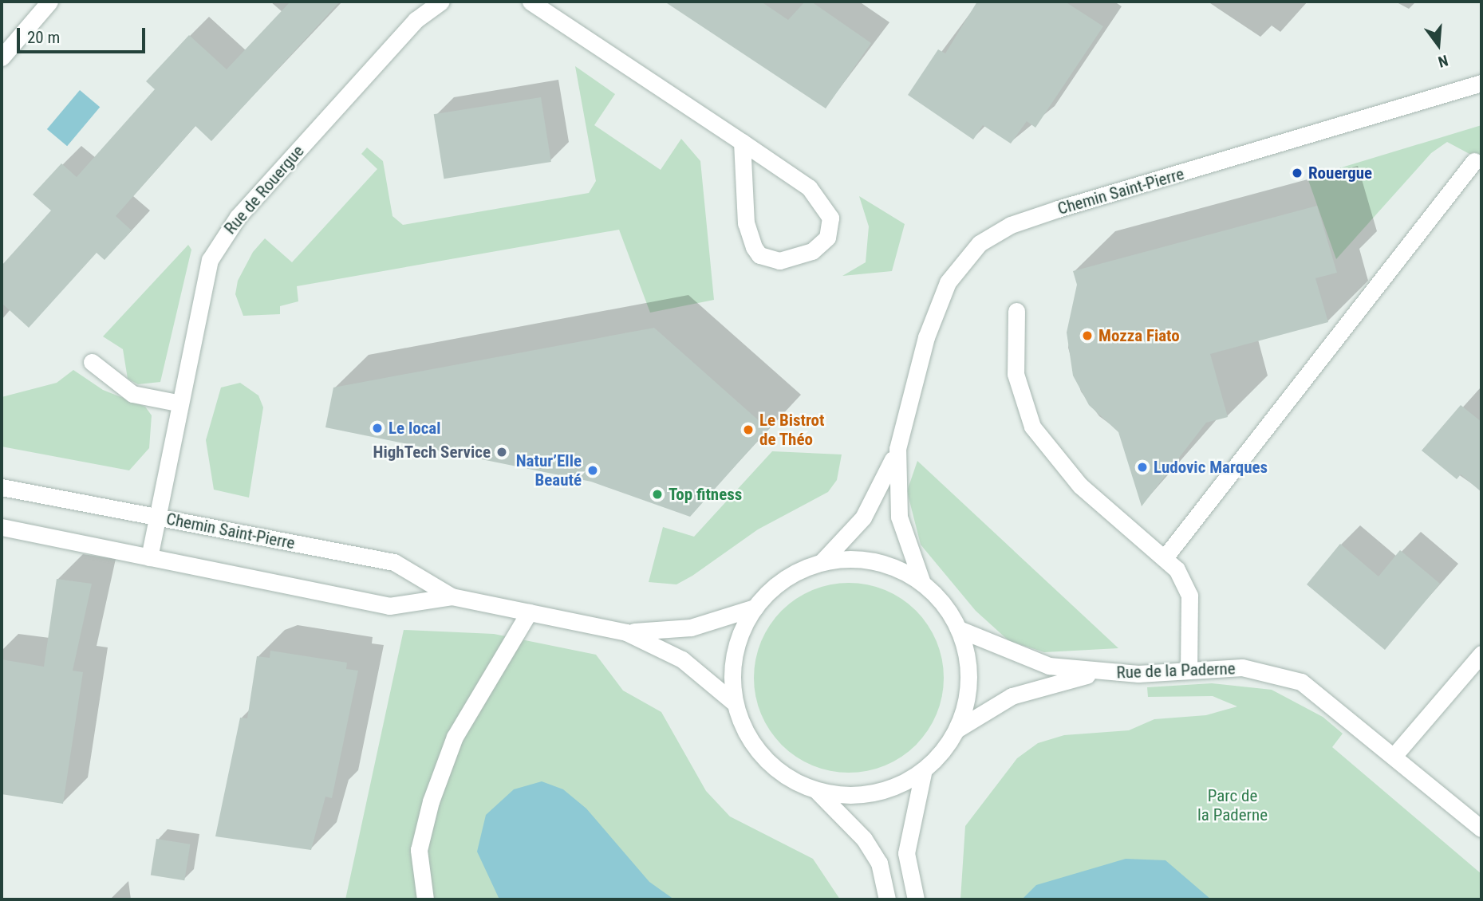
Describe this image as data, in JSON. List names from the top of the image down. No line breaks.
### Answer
{"streets":{"main road":["Rue de Rouergue","Chemin Saint-Pierre","Rue de la Paderne"]},"crossings":[["Rue de Rouergue","Chemin Saint-Pierre"]],"parks":["Parc de la Paderne"],"places":["Rouergue","Mozza Fiato","Le local","Le Bistrot de Théo","HighTech Service","Ludovic Marques","Natur’Elle Beauté","Top fitness"],"scale_bar":"20 m","north":"bottom"}
